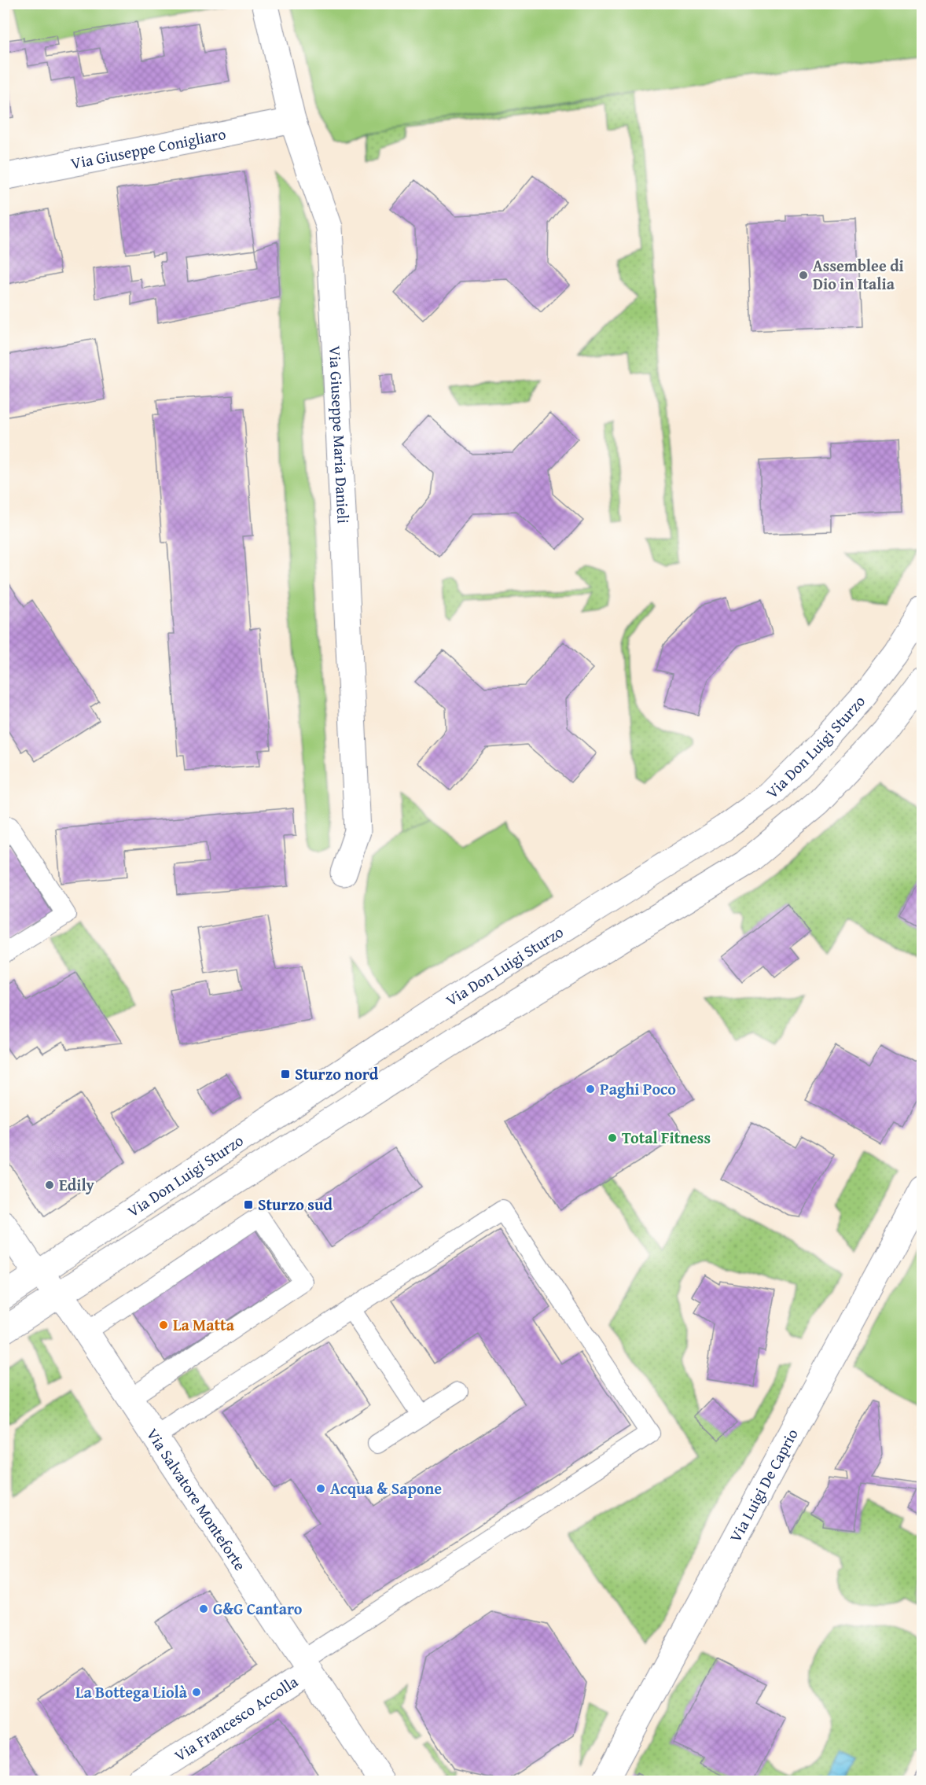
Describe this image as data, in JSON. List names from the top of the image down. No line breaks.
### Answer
{"streets":{"street":["Via Giuseppe Conigliaro","Via Giuseppe Maria Danieli","Via Don Luigi Sturzo","Via Luigi De Caprio","Via Salvatore Monteforte","Via Francesco Accolla"]},"crossings":[["Via Giuseppe Conigliaro","Via Giuseppe Maria Danieli"],["Via Don Luigi Sturzo","Via Salvatore Monteforte"],["Via Salvatore Monteforte","Via Francesco Accolla"]],"places":{"other":["Assemblee di Dio in Italia","Paghi Poco","Total Fitness","Edily","La Matta","Acqua & Sapone","G&G Cantaro","La Bottega Liolà"],"transit":["Sturzo nord","Sturzo sud"]}}
